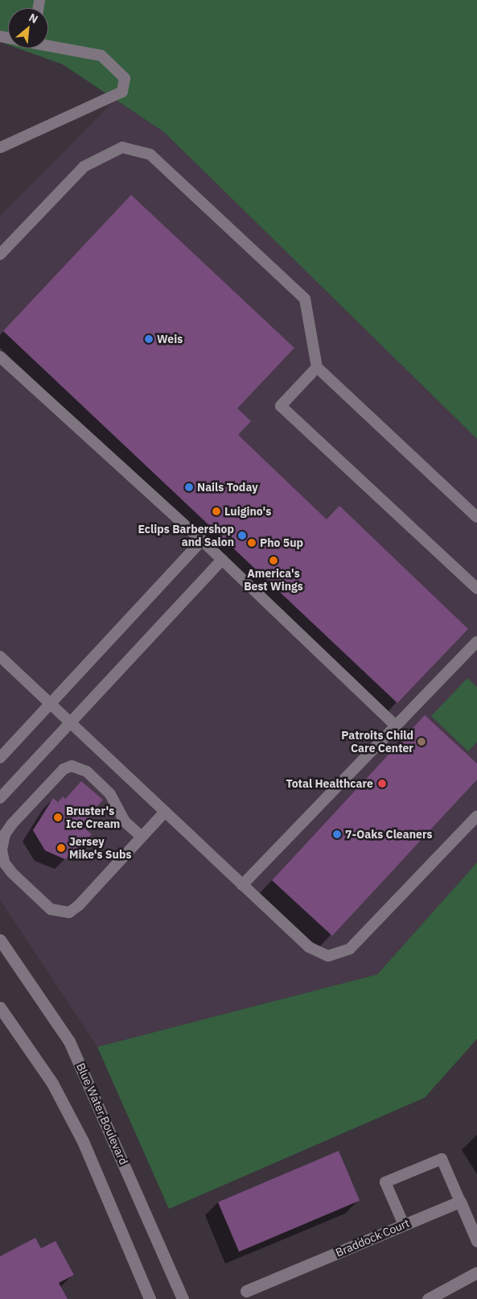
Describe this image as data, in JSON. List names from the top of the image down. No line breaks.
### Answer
{"streets":{"street":["Blue Water Boulevard","Braddock Court"]},"places":["Weis","Nails Today","Luigino's","Eclips Barbershop and Salon","Pho 5up","America's Best Wings","Patroits Child Care Center","Total Healthcare","Bruster's Ice Cream","7-Oaks Cleaners","Jersey Mike's Subs"],"north":"top right"}
